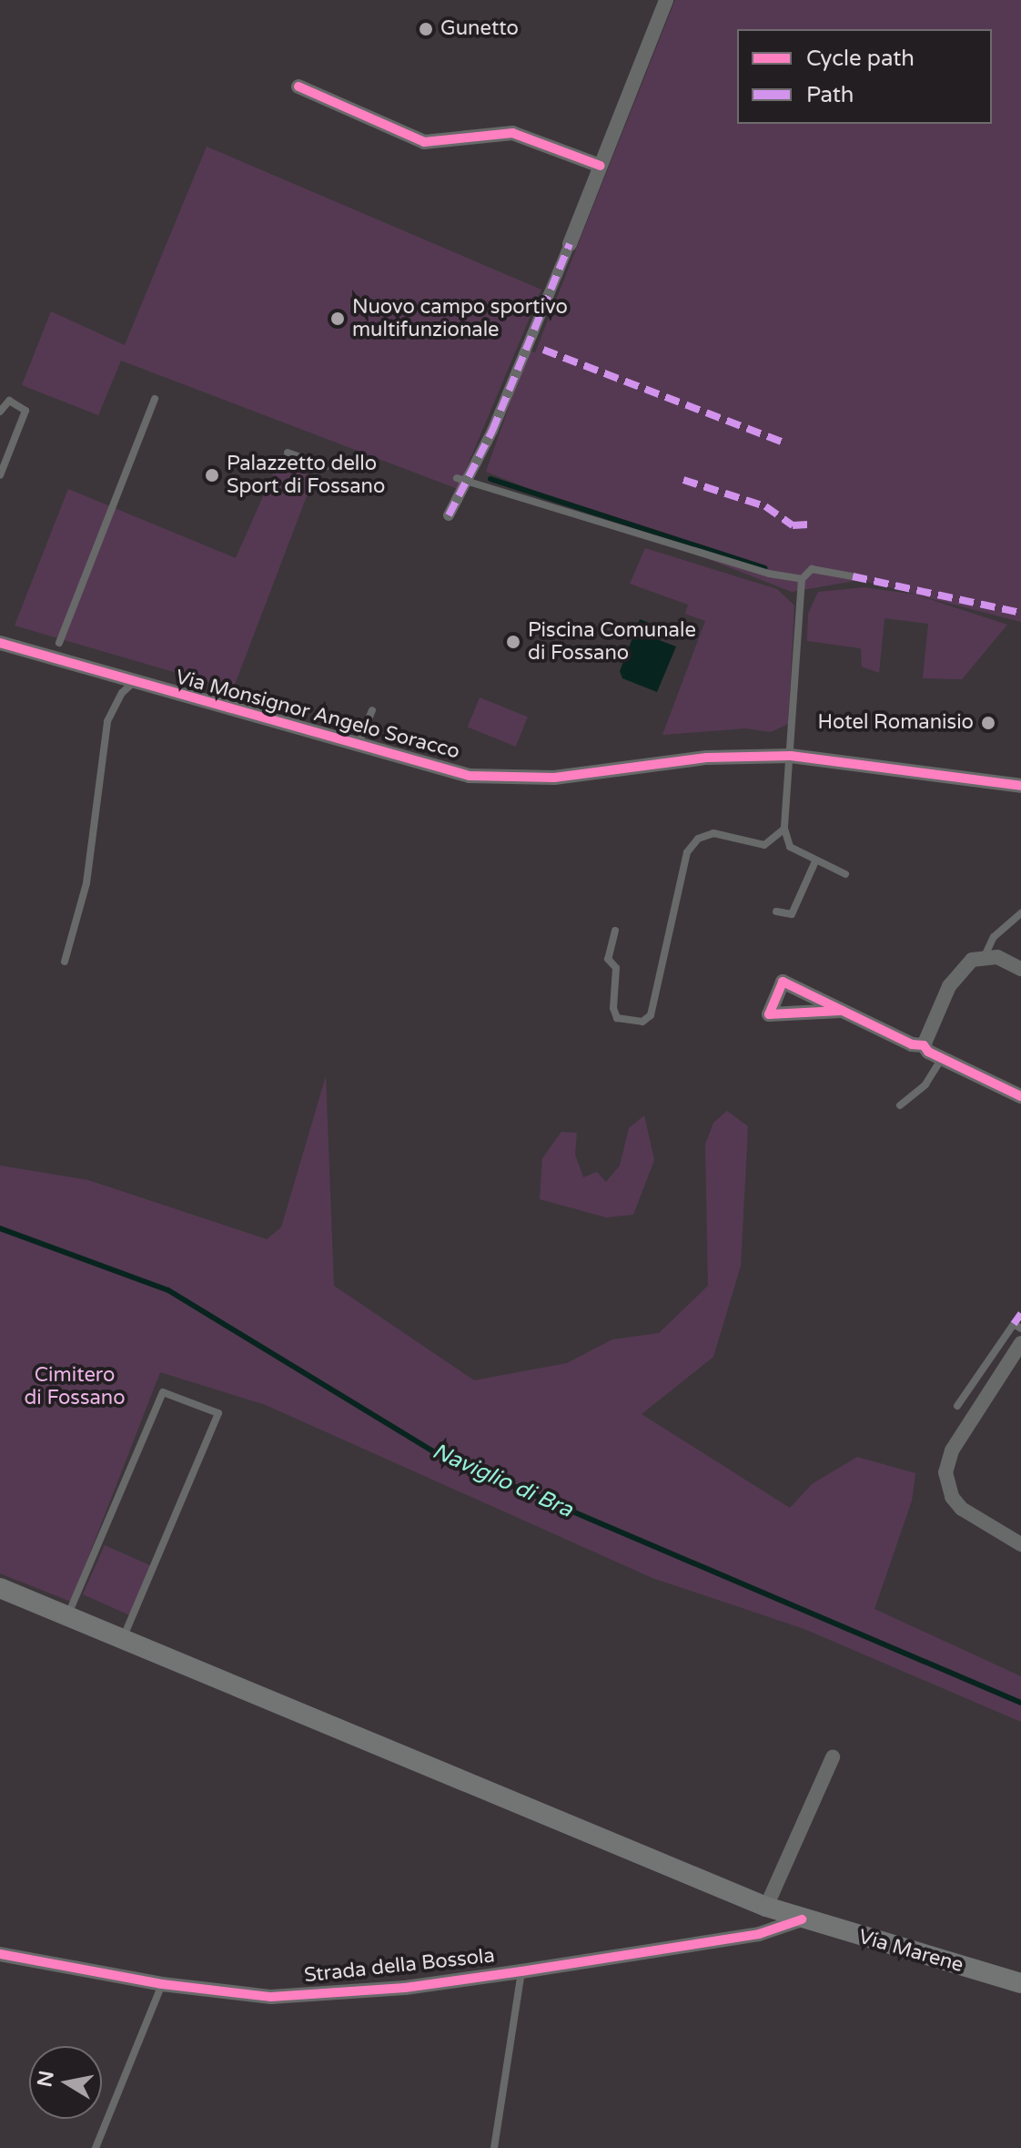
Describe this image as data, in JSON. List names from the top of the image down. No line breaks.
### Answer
{"streets":{"main road":["Via Marene"],"street":["Via Monsignor Angelo Soracco","Strada della Bossola"]},"crossings":[["Via Marene","Strada della Bossola"]],"water":["Naviglio di Bra"],"parks":["Cimitero di Fossano"],"places":["Gunetto","Nuovo campo sportivo multifunzionale","Palazzetto dello Sport di Fossano","Piscina Comunale di Fossano","Hotel Romanisio"],"legend":["Cycle path","Path"],"north":"left"}
